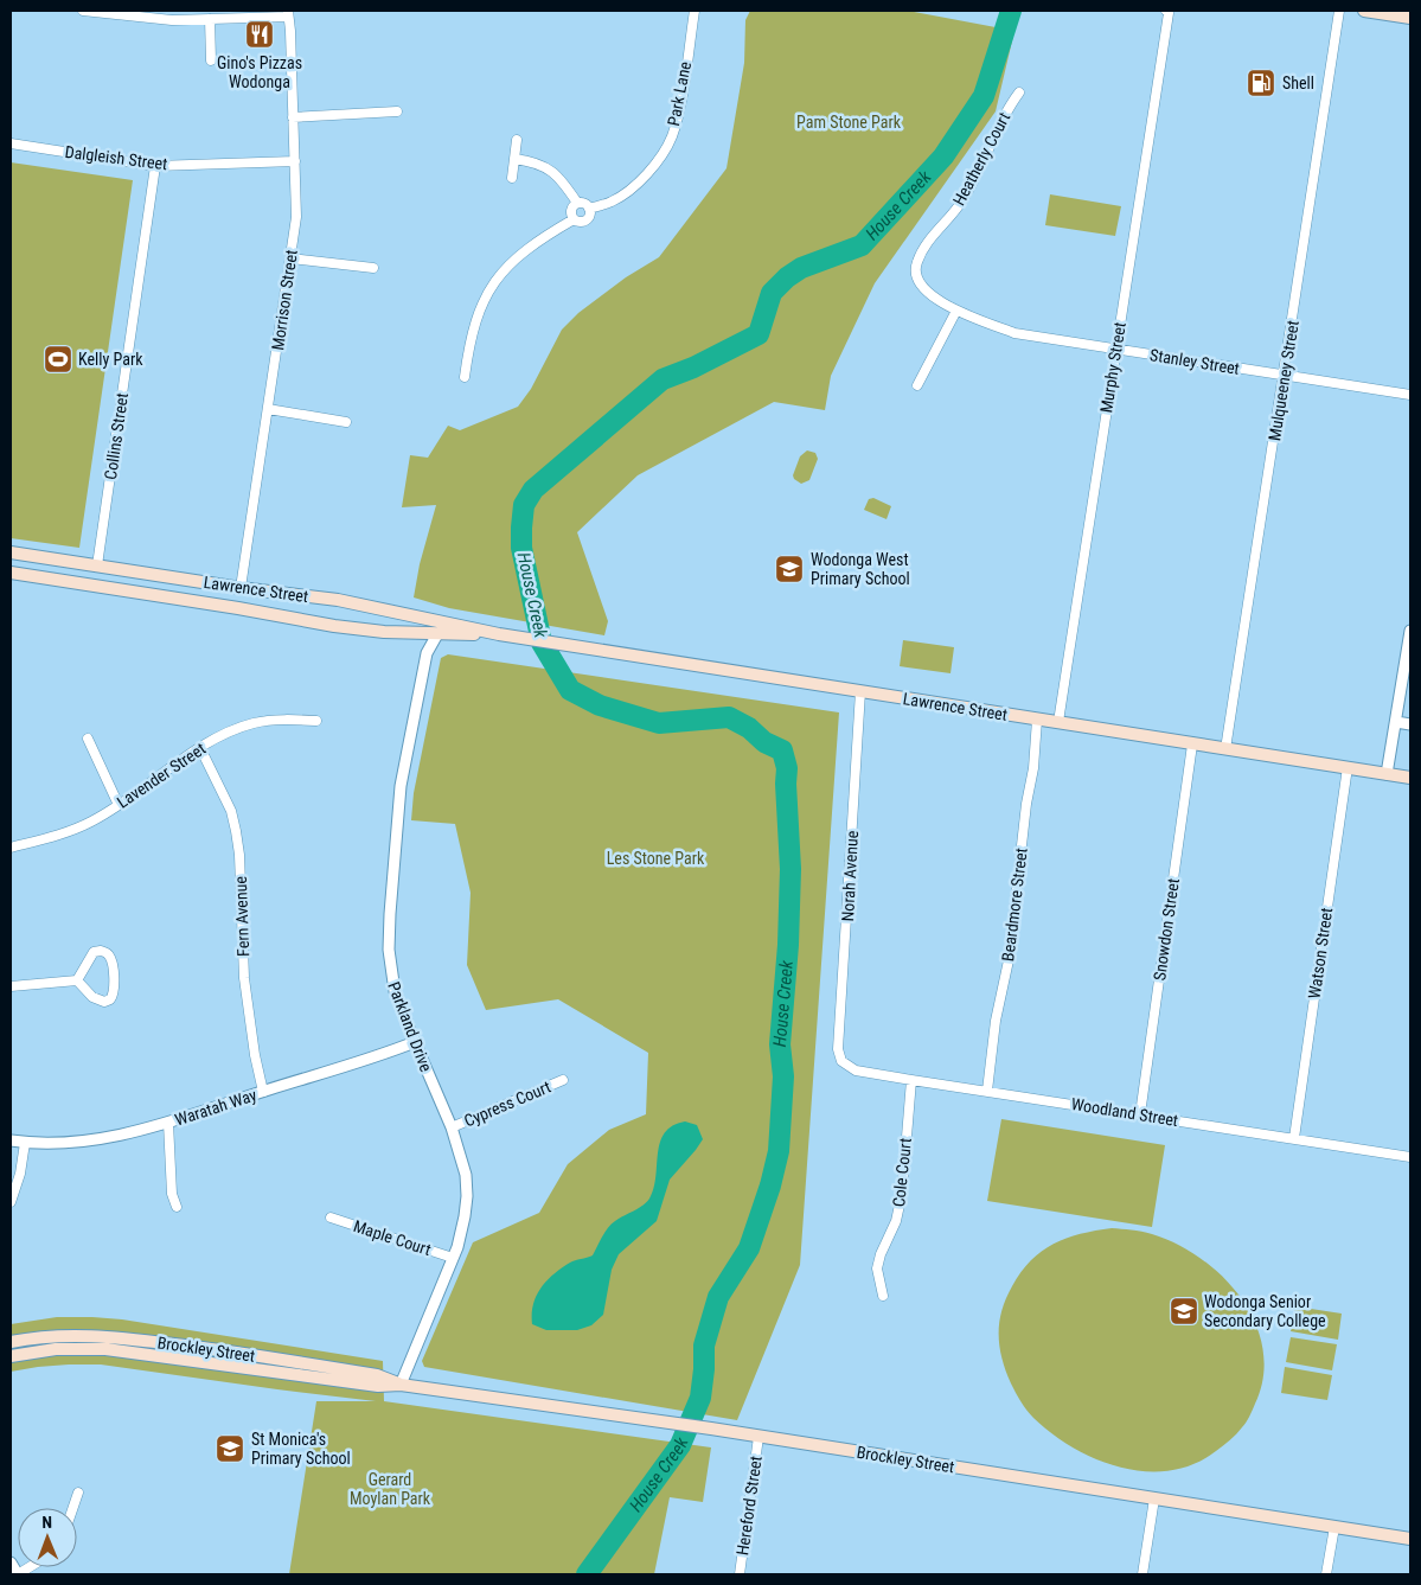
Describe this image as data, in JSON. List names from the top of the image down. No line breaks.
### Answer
{"streets":{"main road":["Lawrence Street","Brockley Street"],"street":["Park Lane","Dalgleish Street","Heatherly Court","Morrison Street","Stanley Street","Murphy Street","Mulqueeney Street","Collins Street","Lavender Street","Norah Avenue","Beardmore Street","Fern Avenue","Snowdon Street","Watson Street","Parkland Drive","Cypress Court","Waratah Way","Woodland Street","Cole Court","Maple Court","Hereford Street"]},"crossings":[["Dalgleish Street","Morrison Street"],["Dalgleish Street","Collins Street"],["Heatherly Court","Stanley Street"],["Morrison Street","Lawrence Street"],["Stanley Street","Murphy Street"],["Stanley Street","Mulqueeney Street"],["Murphy Street","Lawrence Street"],["Mulqueeney Street","Lawrence Street"],["Collins Street","Lawrence Street"],["Lawrence Street","Norah Avenue"],["Lawrence Street","Beardmore Street"],["Lawrence Street","Snowdon Street"],["Lawrence Street","Watson Street"],["Lawrence Street","Parkland Drive"],["Lavender Street","Fern Avenue"],["Norah Avenue","Woodland Street"],["Beardmore Street","Woodland Street"],["Fern Avenue","Waratah Way"],["Snowdon Street","Woodland Street"],["Watson Street","Woodland Street"],["Parkland Drive","Cypress Court"],["Parkland Drive","Waratah Way"],["Parkland Drive","Maple Court"],["Parkland Drive","Brockley Street"],["Woodland Street","Cole Court"],["Brockley Street","Hereford Street"]],"water":["House Creek"],"parks":["Pam Stone Park","Les Stone Park","Gerard Moylan Park"],"places":{"restaurant":["Gino's Pizzas Wodonga"],"fuel station":["Shell"],"sports":["Kelly Park"],"school or university":["Wodonga West Primary School","Wodonga Senior Secondary College","St Monica's Primary School"]},"north":"top"}
